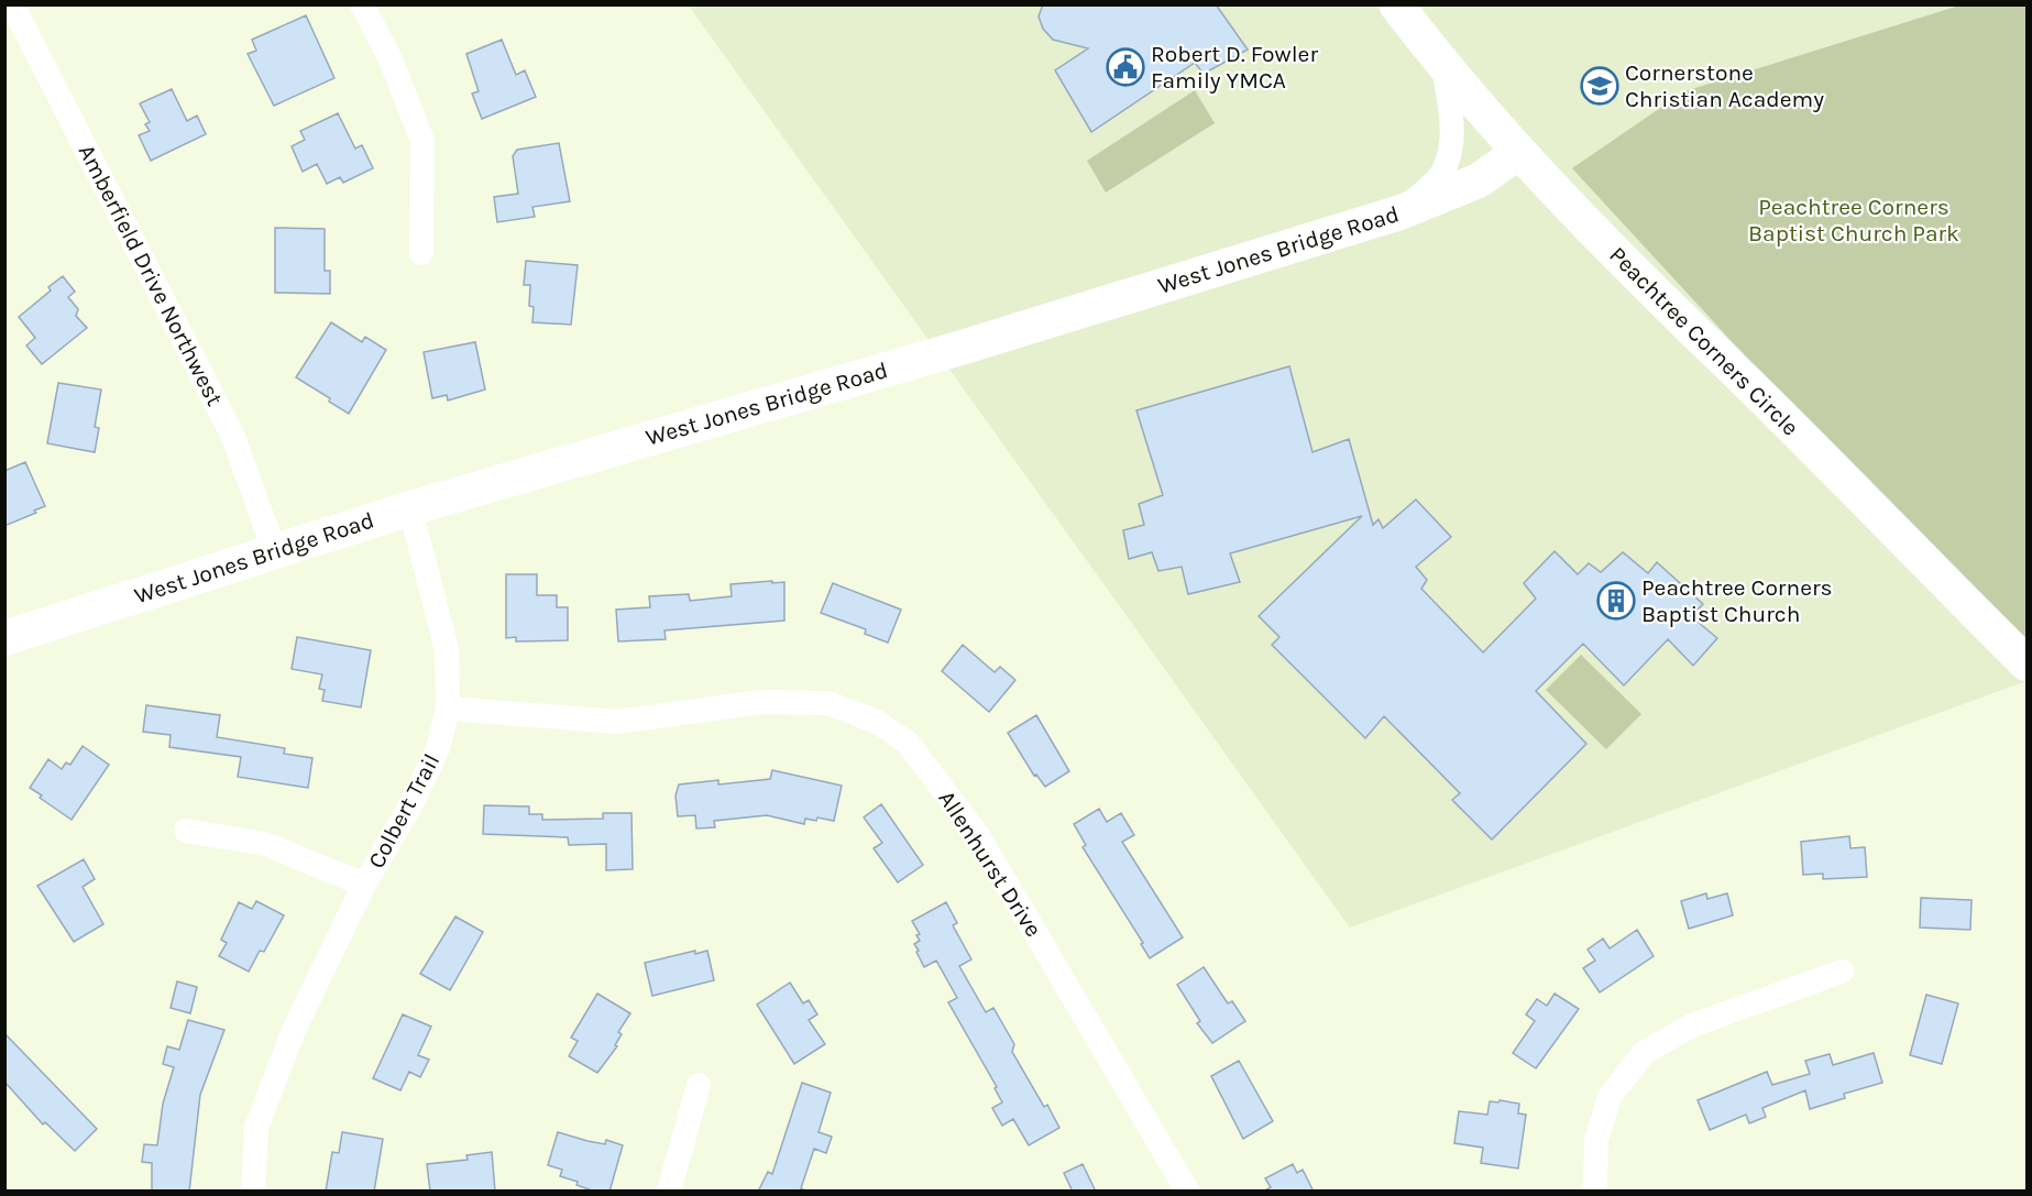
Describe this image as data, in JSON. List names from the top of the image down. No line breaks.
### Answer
{"streets":{"street":["West Jones Bridge Road","Amberfield Drive Northwest","Peachtree Corners Circle","Colbert Trail","Allenhurst Drive"]},"crossings":[["West Jones Bridge Road","Amberfield Drive Northwest"],["West Jones Bridge Road","Peachtree Corners Circle"],["West Jones Bridge Road","Colbert Trail"],["Colbert Trail","Allenhurst Drive"]],"parks":["Peachtree Corners Baptist Church Park"],"places":{"public building":["Robert D. Fowler Family YMCA"],"school or university":["Cornerstone Christian Academy"],"building":["Peachtree Corners Baptist Church"]}}
